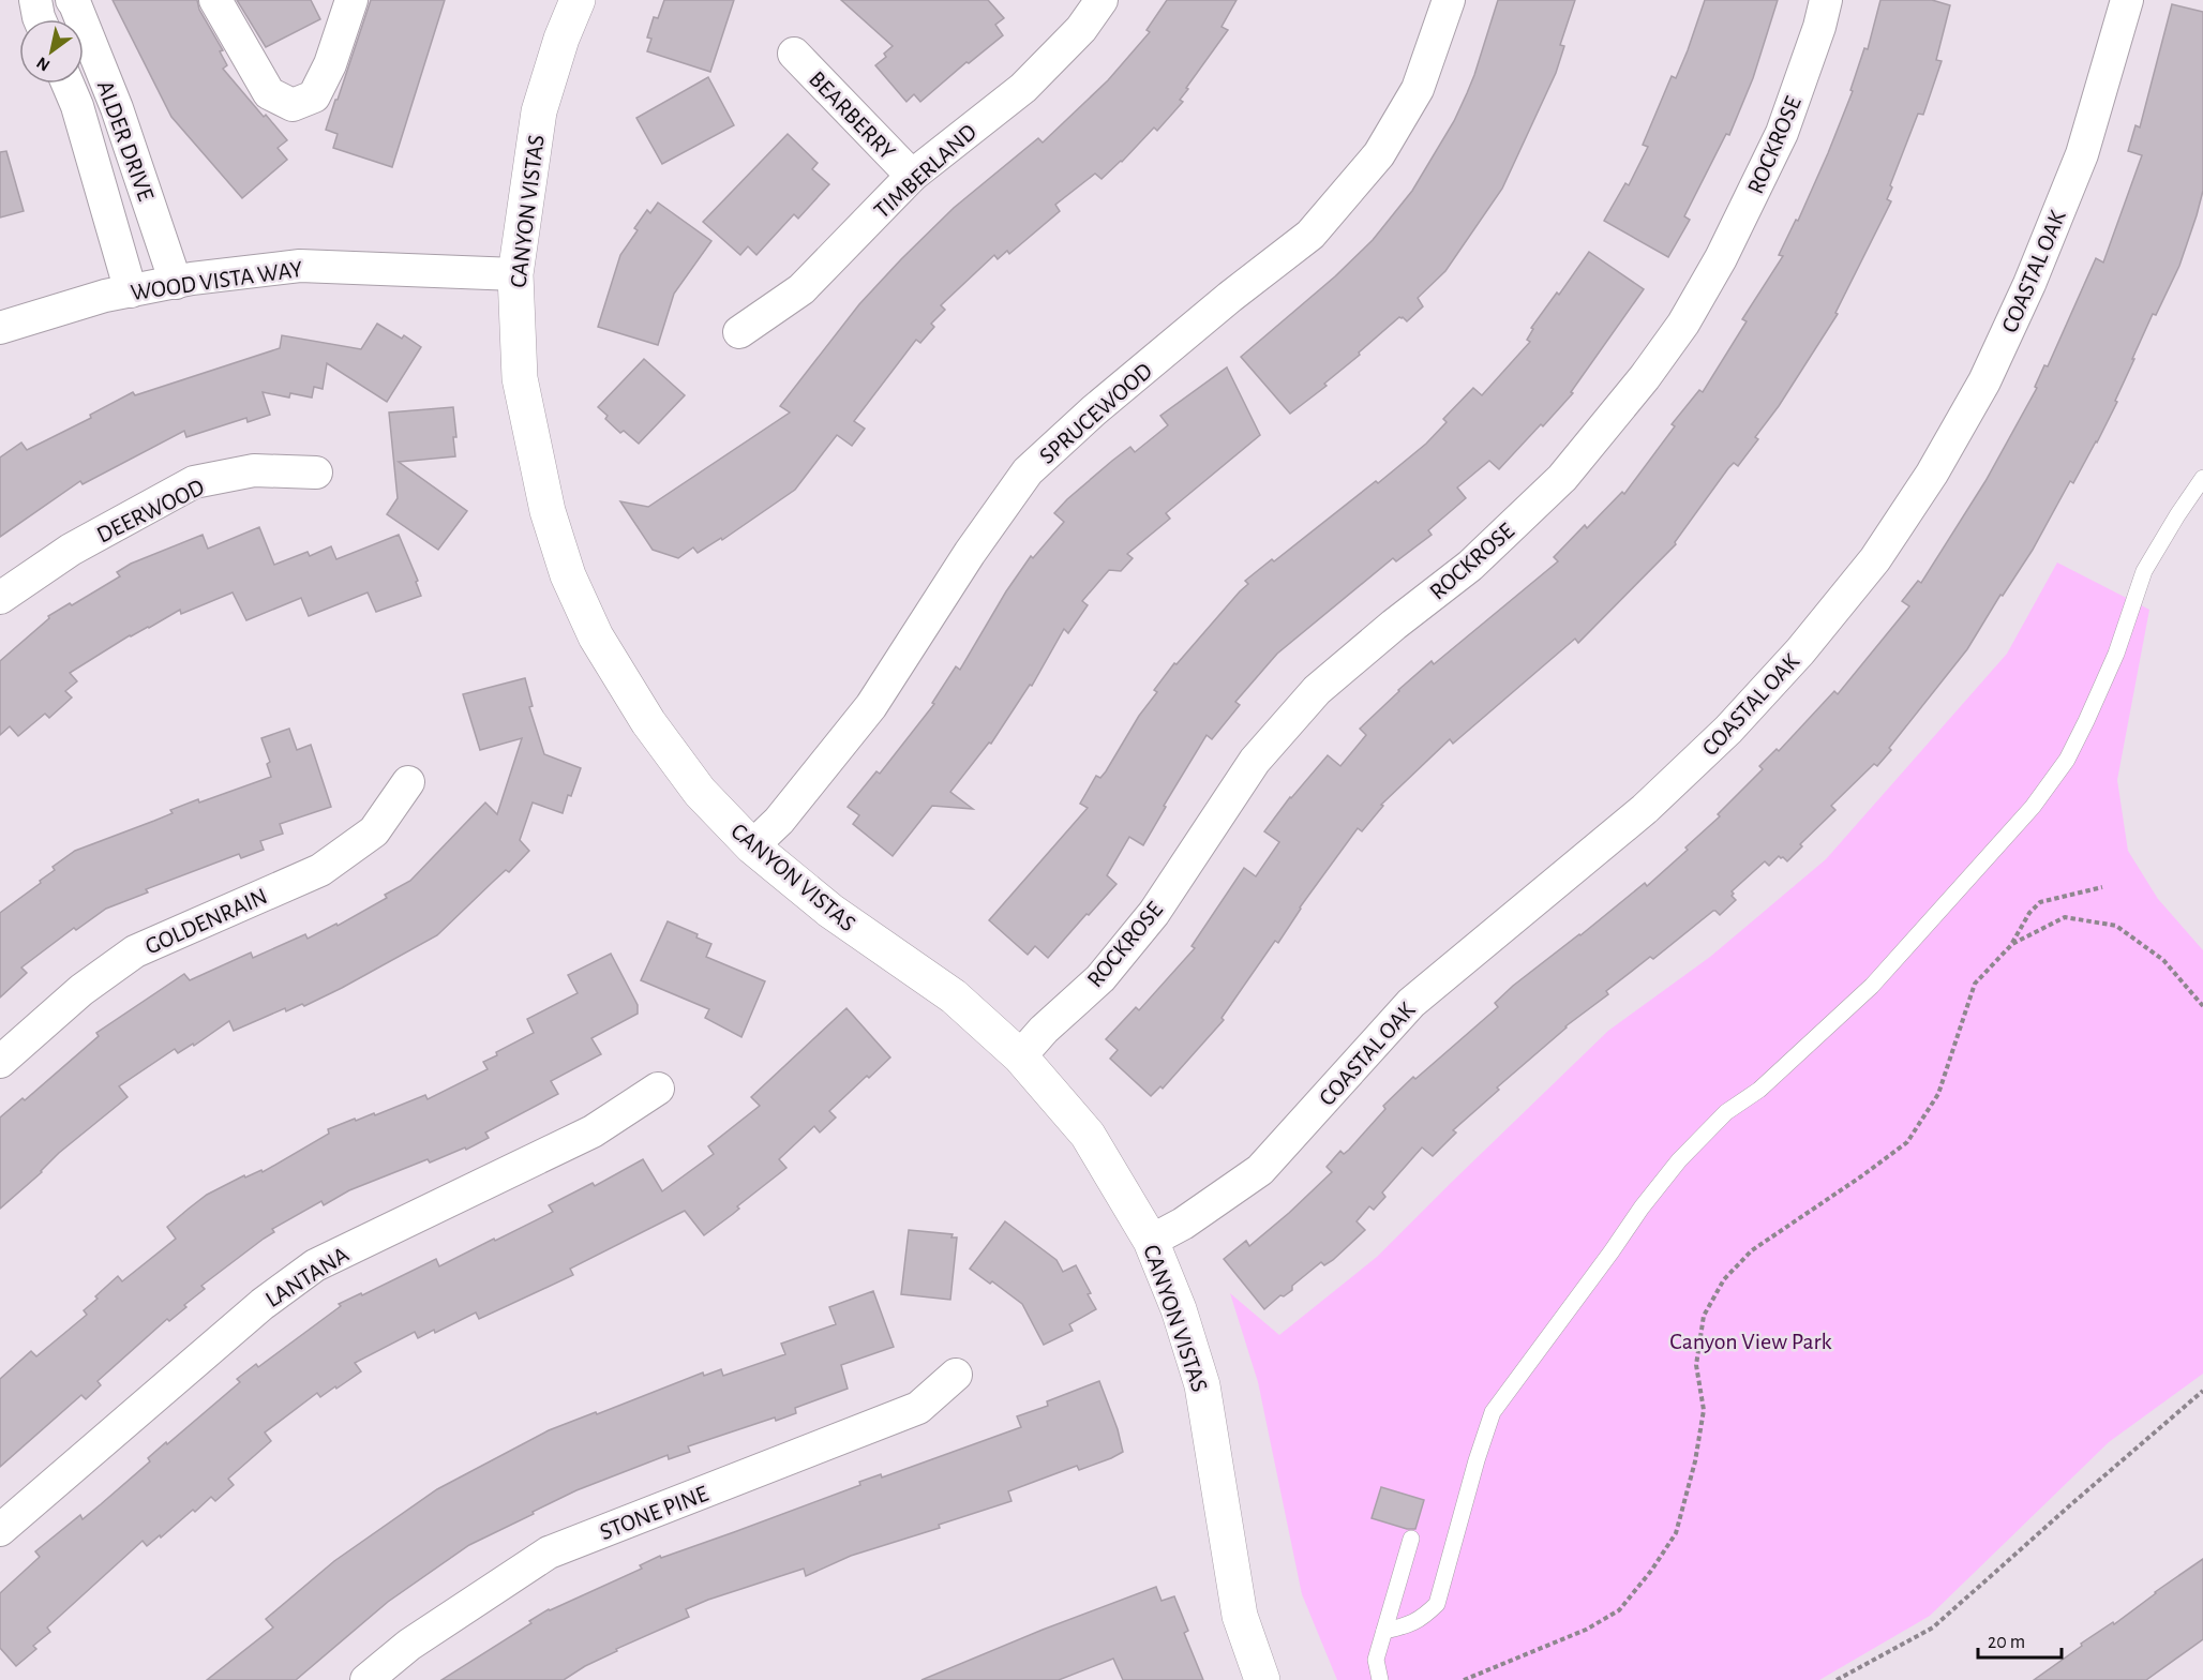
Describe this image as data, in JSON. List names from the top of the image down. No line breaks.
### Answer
{"streets":{"street":["BEARBERRY","ALDER DRIVE","ROCKROSE","TIMBERLAND","CANYON VISTAS","COASTAL OAK","WOOD VISTA WAY","SPRUCEWOOD","DEERWOOD","GOLDENRAIN","LANTANA","STONE PINE"]},"crossings":[["BEARBERRY","TIMBERLAND"],["ALDER DRIVE","WOOD VISTA WAY"],["ROCKROSE","CANYON VISTAS"],["CANYON VISTAS","COASTAL OAK"],["CANYON VISTAS","WOOD VISTA WAY"],["CANYON VISTAS","SPRUCEWOOD"]],"parks":["Canyon View Park"],"scale_bar":"20 m","north":"bottom left"}
